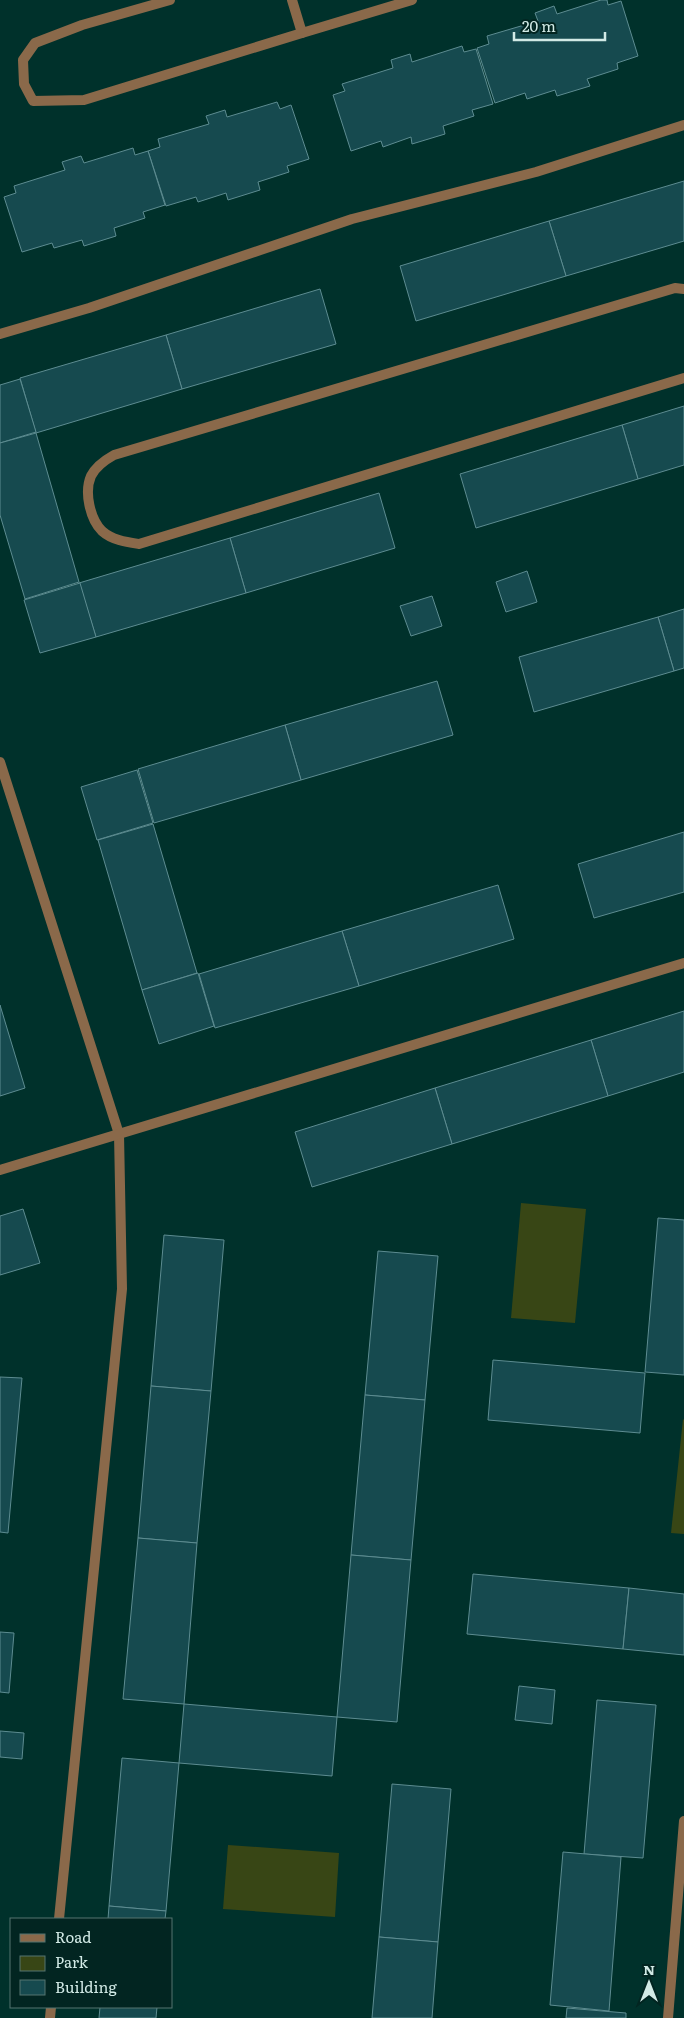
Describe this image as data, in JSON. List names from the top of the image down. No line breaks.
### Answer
{"legend":["Road","Park","Building"],"scale_bar":"20 m","north":"top"}
